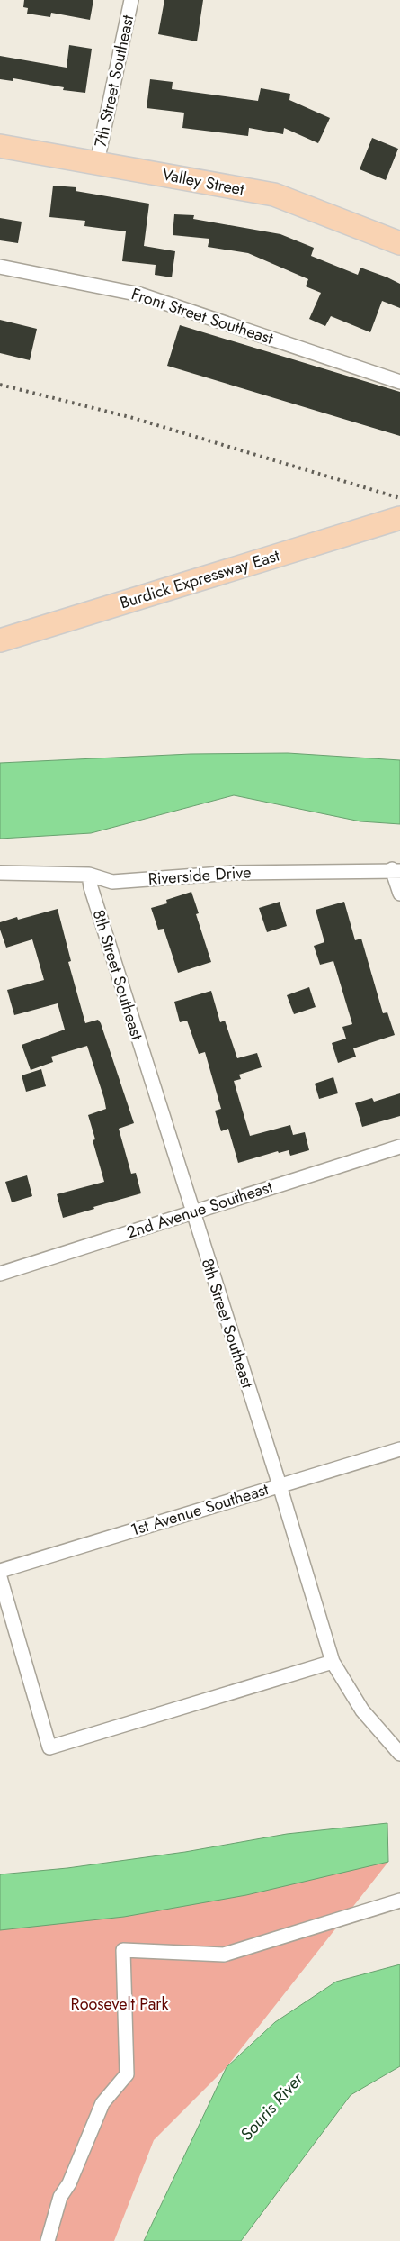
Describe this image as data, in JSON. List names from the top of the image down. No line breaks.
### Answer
{"streets":{"main road":["Valley Street","Burdick Expressway East"],"street":["7th Street Southeast","Front Street Southeast","Riverside Drive","8th Street Southeast","2nd Avenue Southeast","1st Avenue Southeast"]},"crossings":[["7th Street Southeast","Valley Street"],["Riverside Drive","8th Street Southeast"],["8th Street Southeast","2nd Avenue Southeast"],["8th Street Southeast","1st Avenue Southeast"]],"water":["Souris River"],"parks":["Roosevelt Park"]}
